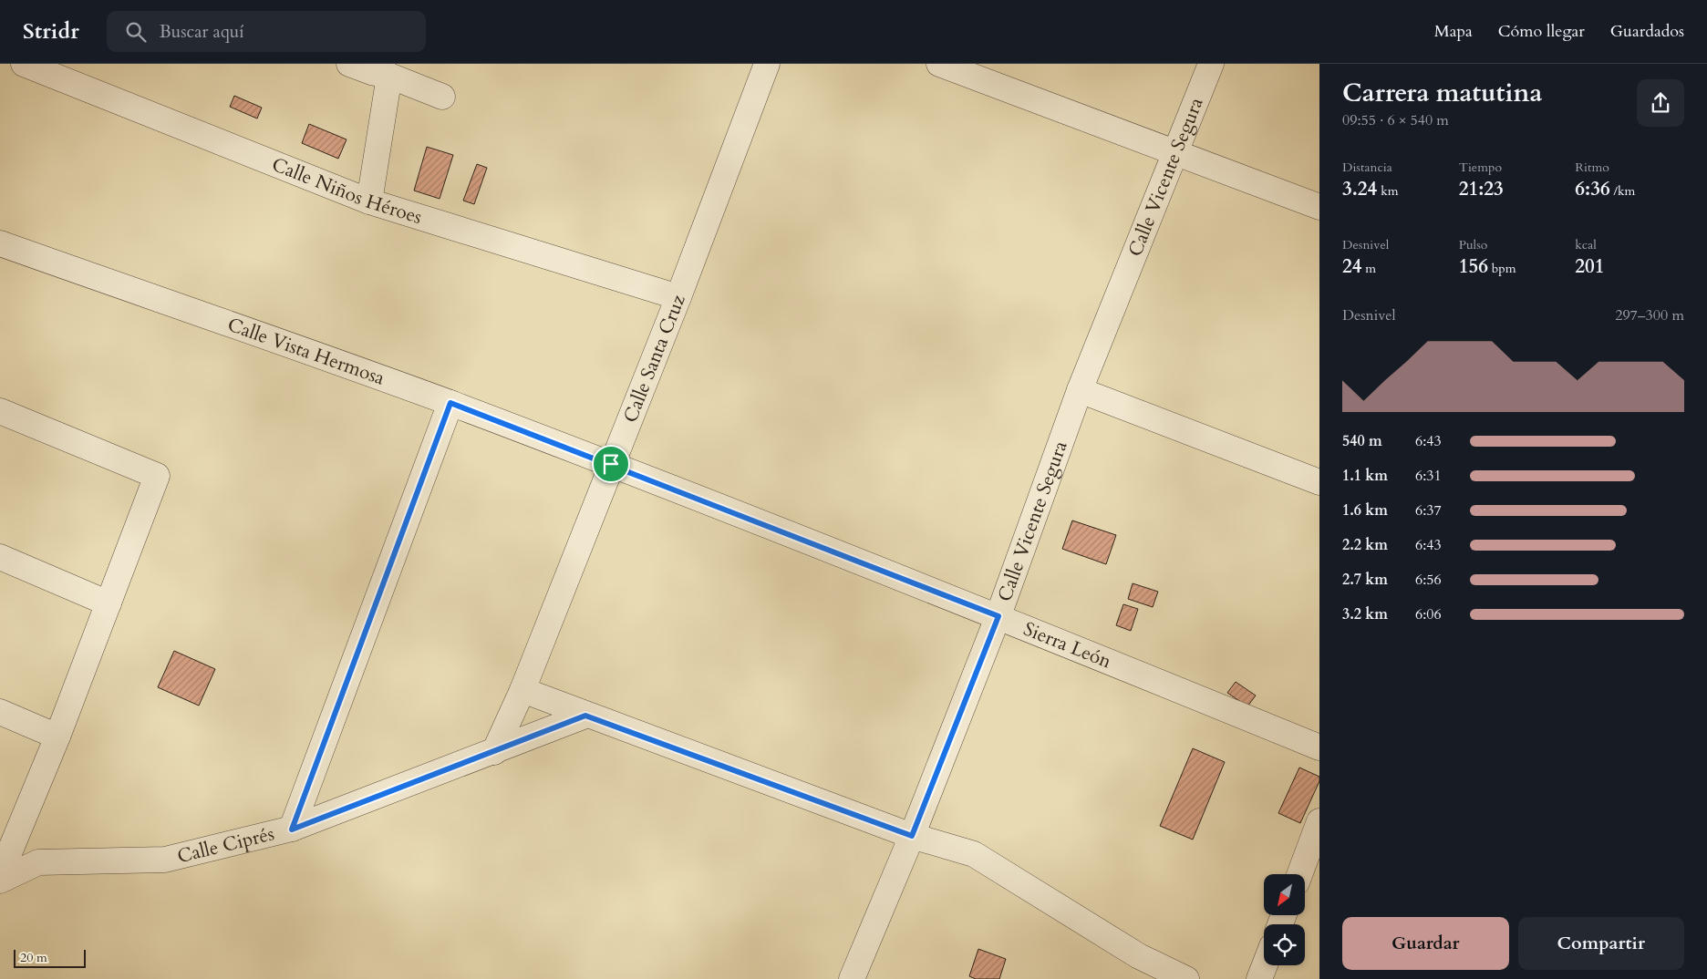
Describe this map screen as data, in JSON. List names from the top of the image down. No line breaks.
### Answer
{"streets":{"street":["Calle Vicente Segura","Calle Niños Héroes","Calle Vista Hermosa","Calle Santa Cruz","Sierra León","Calle Ciprés"]},"crossings":[["Calle Vicente Segura","Sierra León"],["Calle Niños Héroes","Calle Santa Cruz"],["Calle Vista Hermosa","Calle Santa Cruz"],["Calle Vista Hermosa","Sierra León"],["Calle Santa Cruz","Sierra León"],["Calle Santa Cruz","Calle Ciprés"]],"scale_bar":"20 m","north":"bottom left","page":{"header":"Stridr","search":"Buscar aquí","nav":["Mapa","Cómo llegar","Guardados"],"heading":["Carrera matutina","09:55 · 6 × 540 m"],"stats":[["Distancia","3.24 km"],["Tiempo","21:23"],["Ritmo","6:36 /km"],["Desnivel","24 m"],["Pulso","156 bpm"],["kcal","201"]],"chart":["Desnivel","297–300 m"],"list":[{"name":"540 m","note":"6:43"},{"name":"1.1 km","note":"6:31"},{"name":"1.6 km","note":"6:37"},{"name":"2.2 km","note":"6:43"},{"name":"2.7 km","note":"6:56"},{"name":"3.2 km","note":"6:06"}],"buttons":["Guardar","Compartir"],"scale":"20 m"}}
